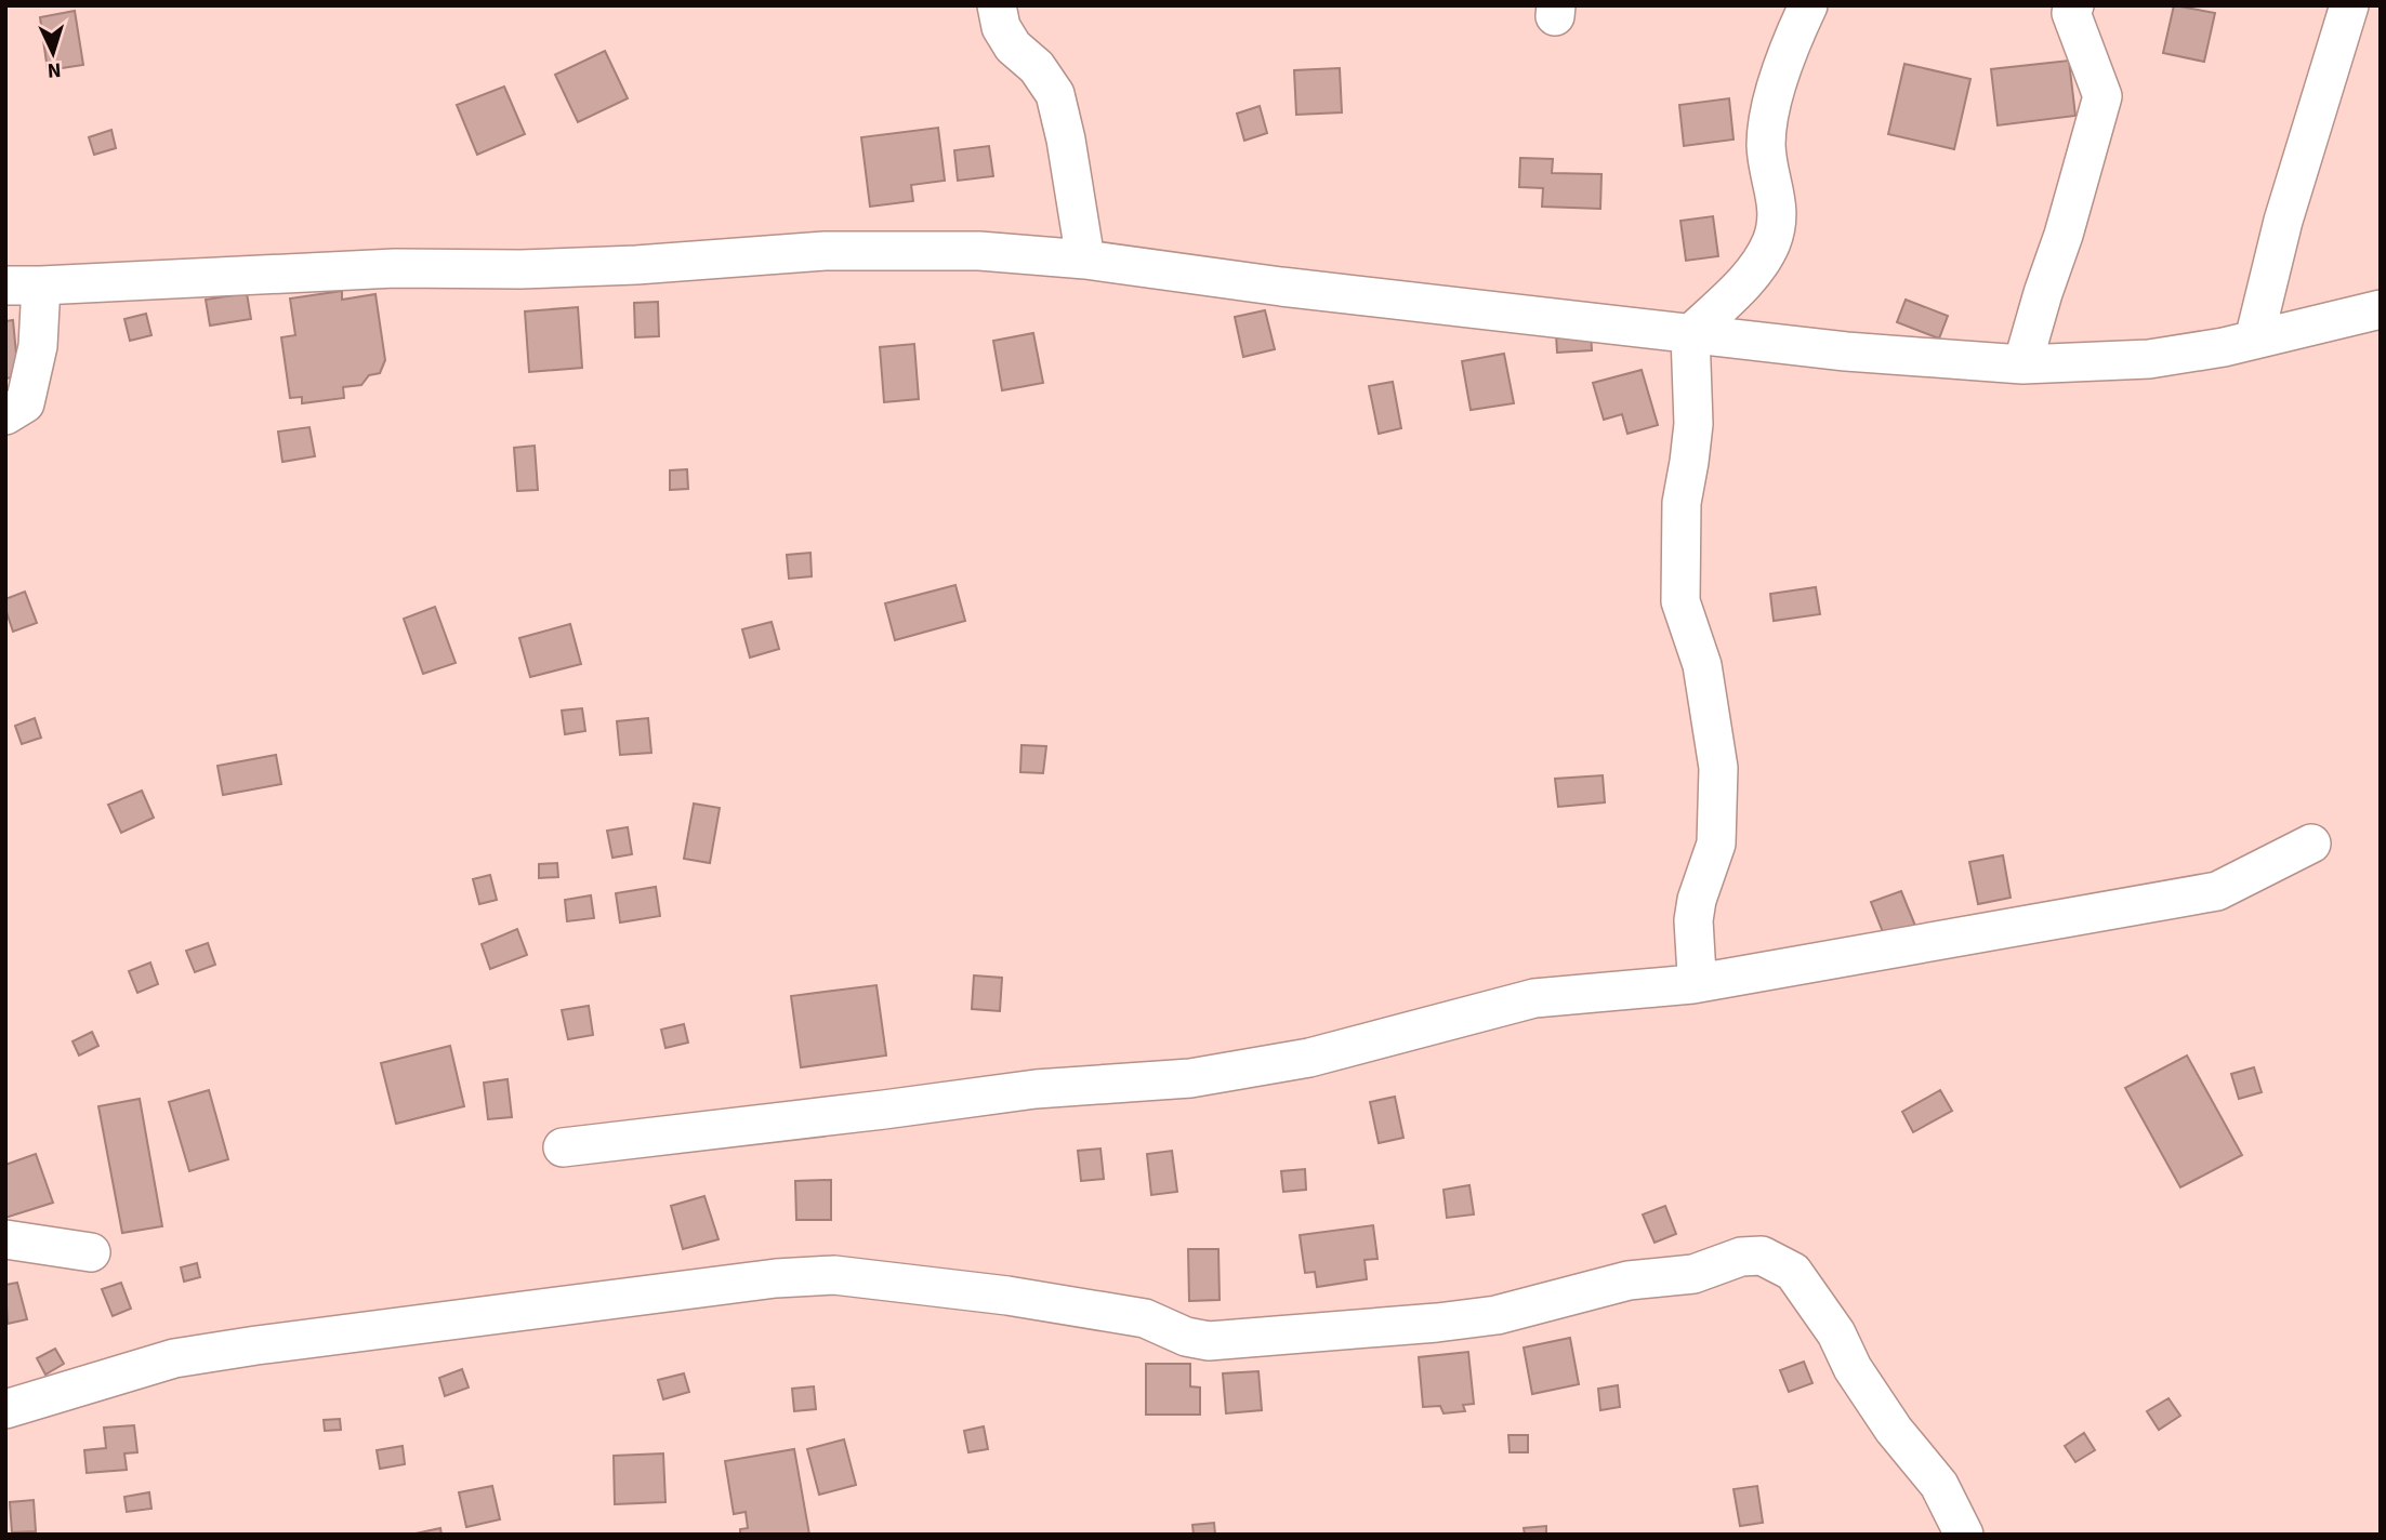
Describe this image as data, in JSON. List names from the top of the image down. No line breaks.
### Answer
{"north":"bottom"}
